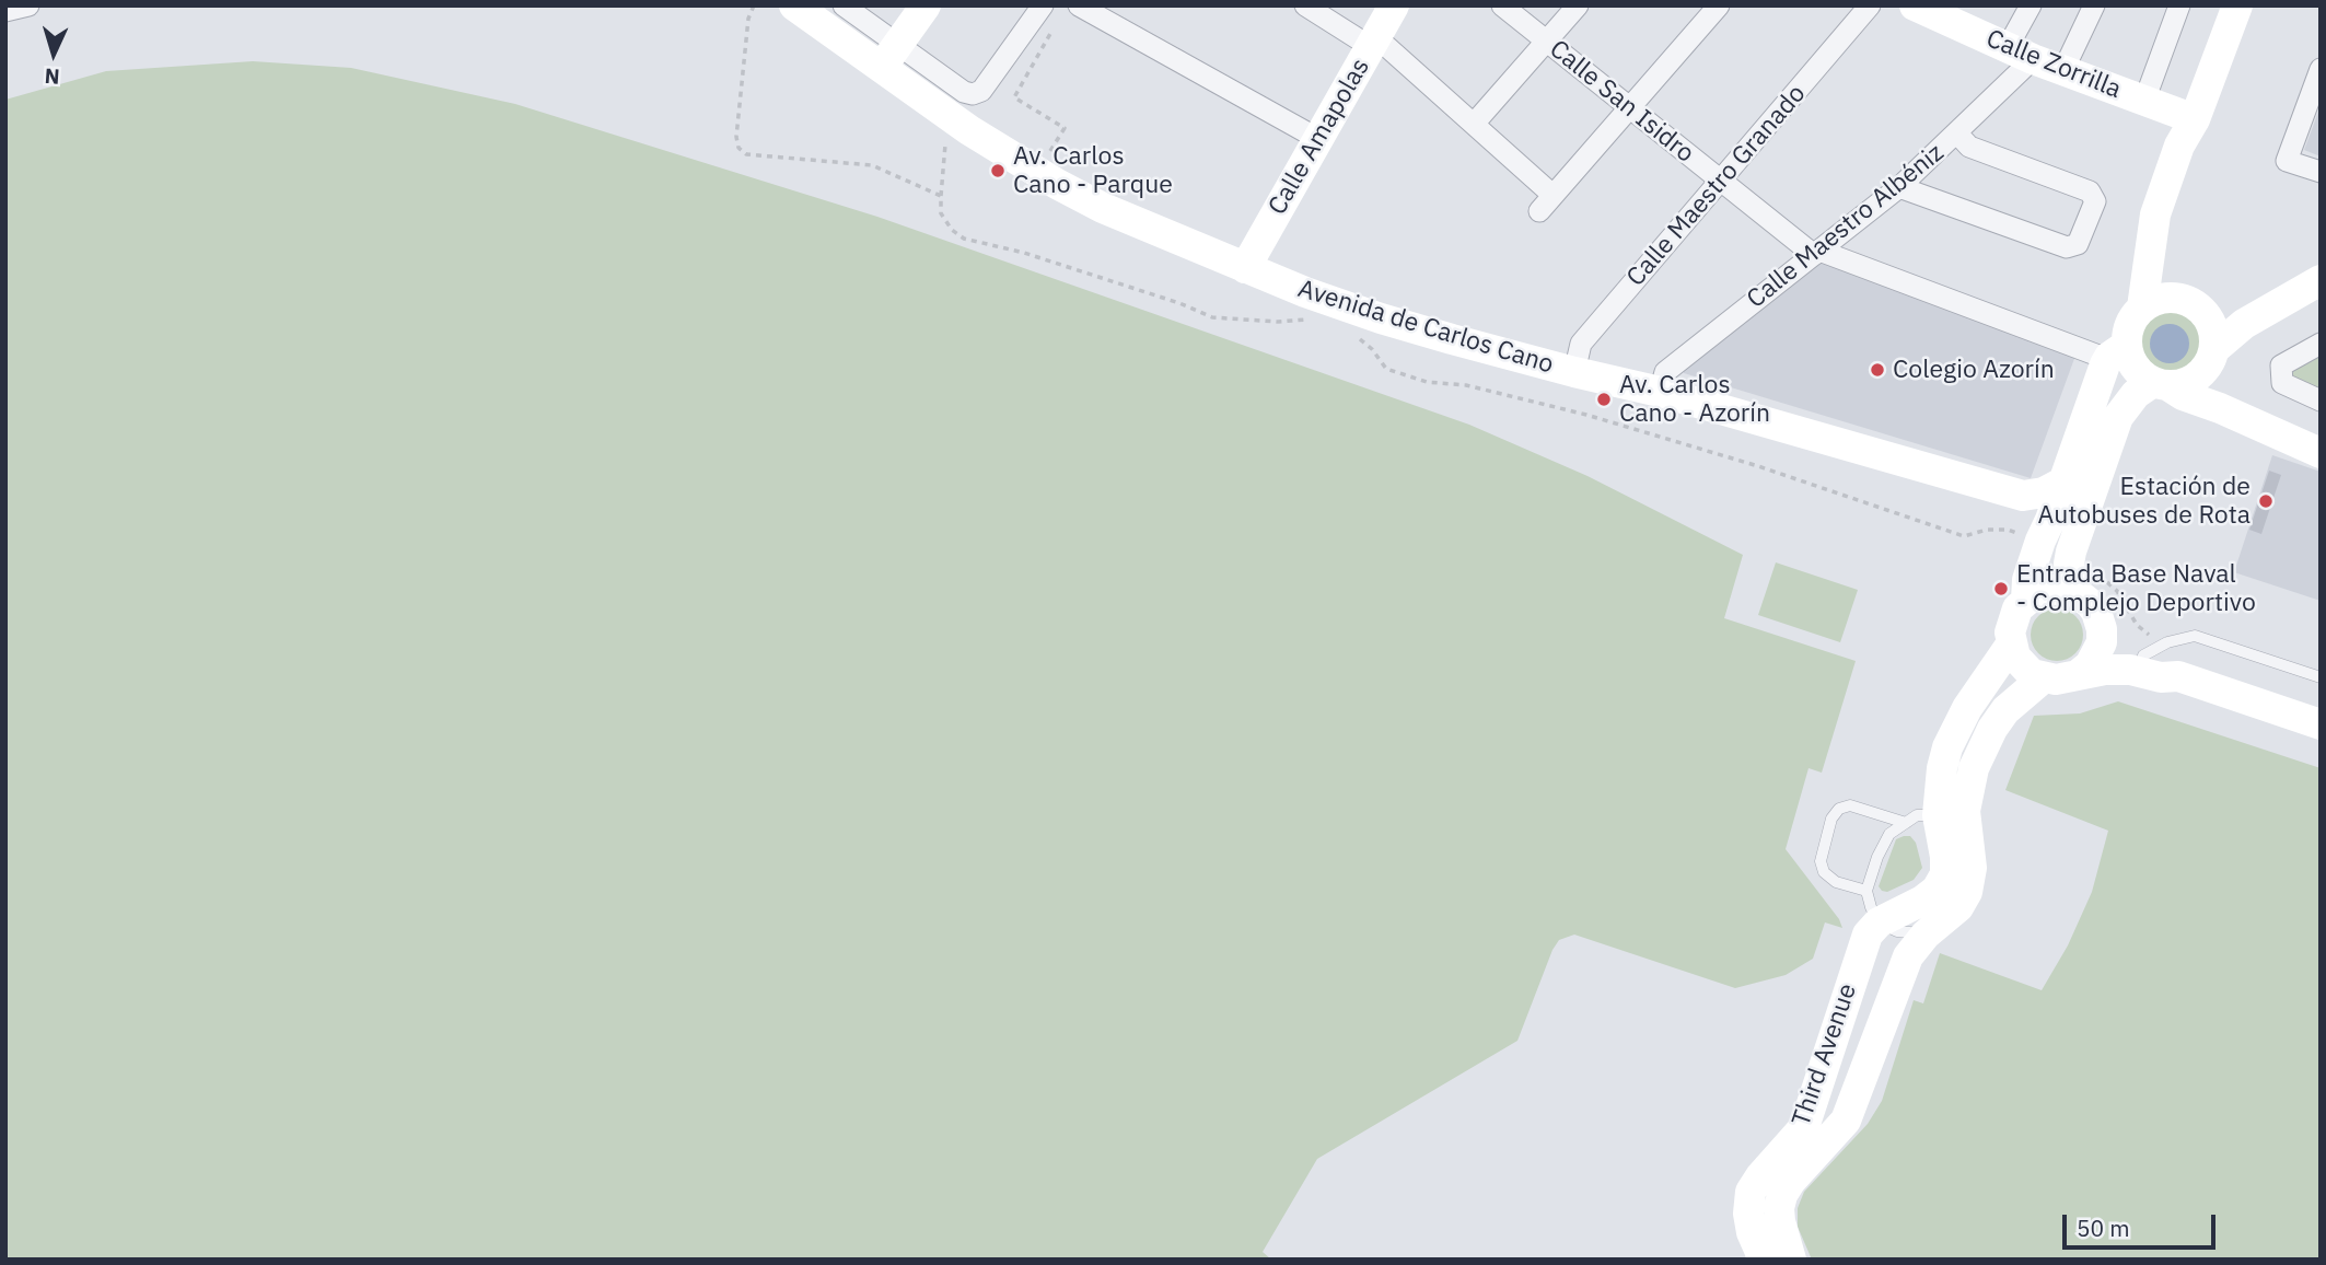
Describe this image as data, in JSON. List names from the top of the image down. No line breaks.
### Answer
{"streets":{"street":["Calle Zorrilla","Calle San Isidro","Calle Amapolas","Calle Maestro Granado","Calle Maestro Albéniz","Avenida de Carlos Cano","Third Avenue"]},"crossings":[["Calle Zorrilla","Calle Maestro Albéniz"],["Calle San Isidro","Calle Maestro Granado"],["Calle San Isidro","Calle Maestro Albéniz"],["Calle Amapolas","Avenida de Carlos Cano"],["Calle Maestro Granado","Avenida de Carlos Cano"],["Calle Maestro Albéniz","Avenida de Carlos Cano"]],"places":["Av. Carlos Cano - Parque","Colegio Azorín","Av. Carlos Cano - Azorín","Estación de Autobuses de Rota","Entrada Base Naval - Complejo Deportivo"],"scale_bar":"50 m","north":"bottom"}
